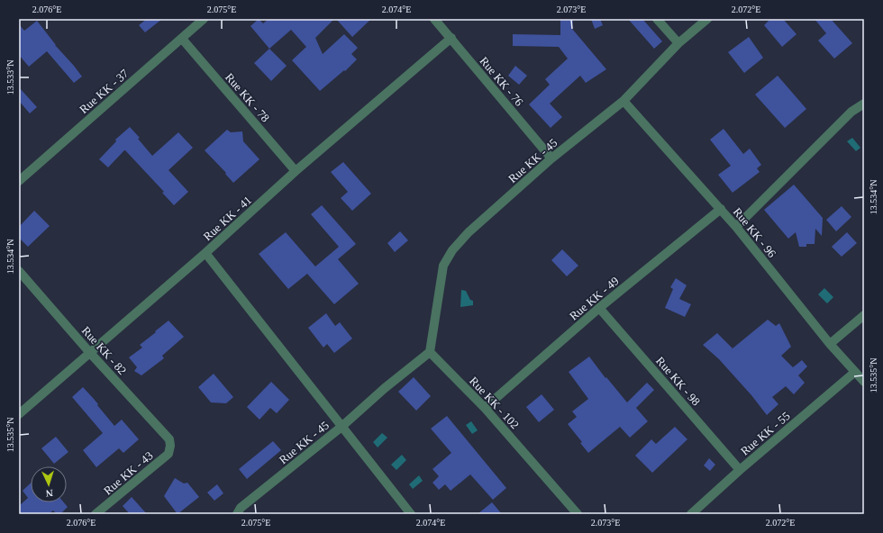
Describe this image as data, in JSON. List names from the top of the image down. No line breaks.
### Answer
{"streets":{"street":["Rue KK - 76","Rue KK - 37","Rue KK - 78","Rue KK - 45","Rue KK - 41","Rue KK - 96","Rue KK - 49","Rue KK - 82","Rue KK - 98","Rue KK - 102","Rue KK - 55","Rue KK - 43"]},"crossings":[["Rue KK - 76","Rue KK - 45"],["Rue KK - 76","Rue KK - 41"],["Rue KK - 37","Rue KK - 78"],["Rue KK - 78","Rue KK - 41"],["Rue KK - 45","Rue KK - 96"],["Rue KK - 45","Rue KK - 102"],["Rue KK - 41","Rue KK - 82"],["Rue KK - 96","Rue KK - 49"],["Rue KK - 96","Rue KK - 55"],["Rue KK - 49","Rue KK - 98"],["Rue KK - 49","Rue KK - 102"],["Rue KK - 82","Rue KK - 43"],["Rue KK - 98","Rue KK - 55"]],"north":"bottom","coordinates":["2.076°E","2.075°E","2.074°E","2.073°E","2.072°E","13.533°N","13.534°N","13.535°N"]}
